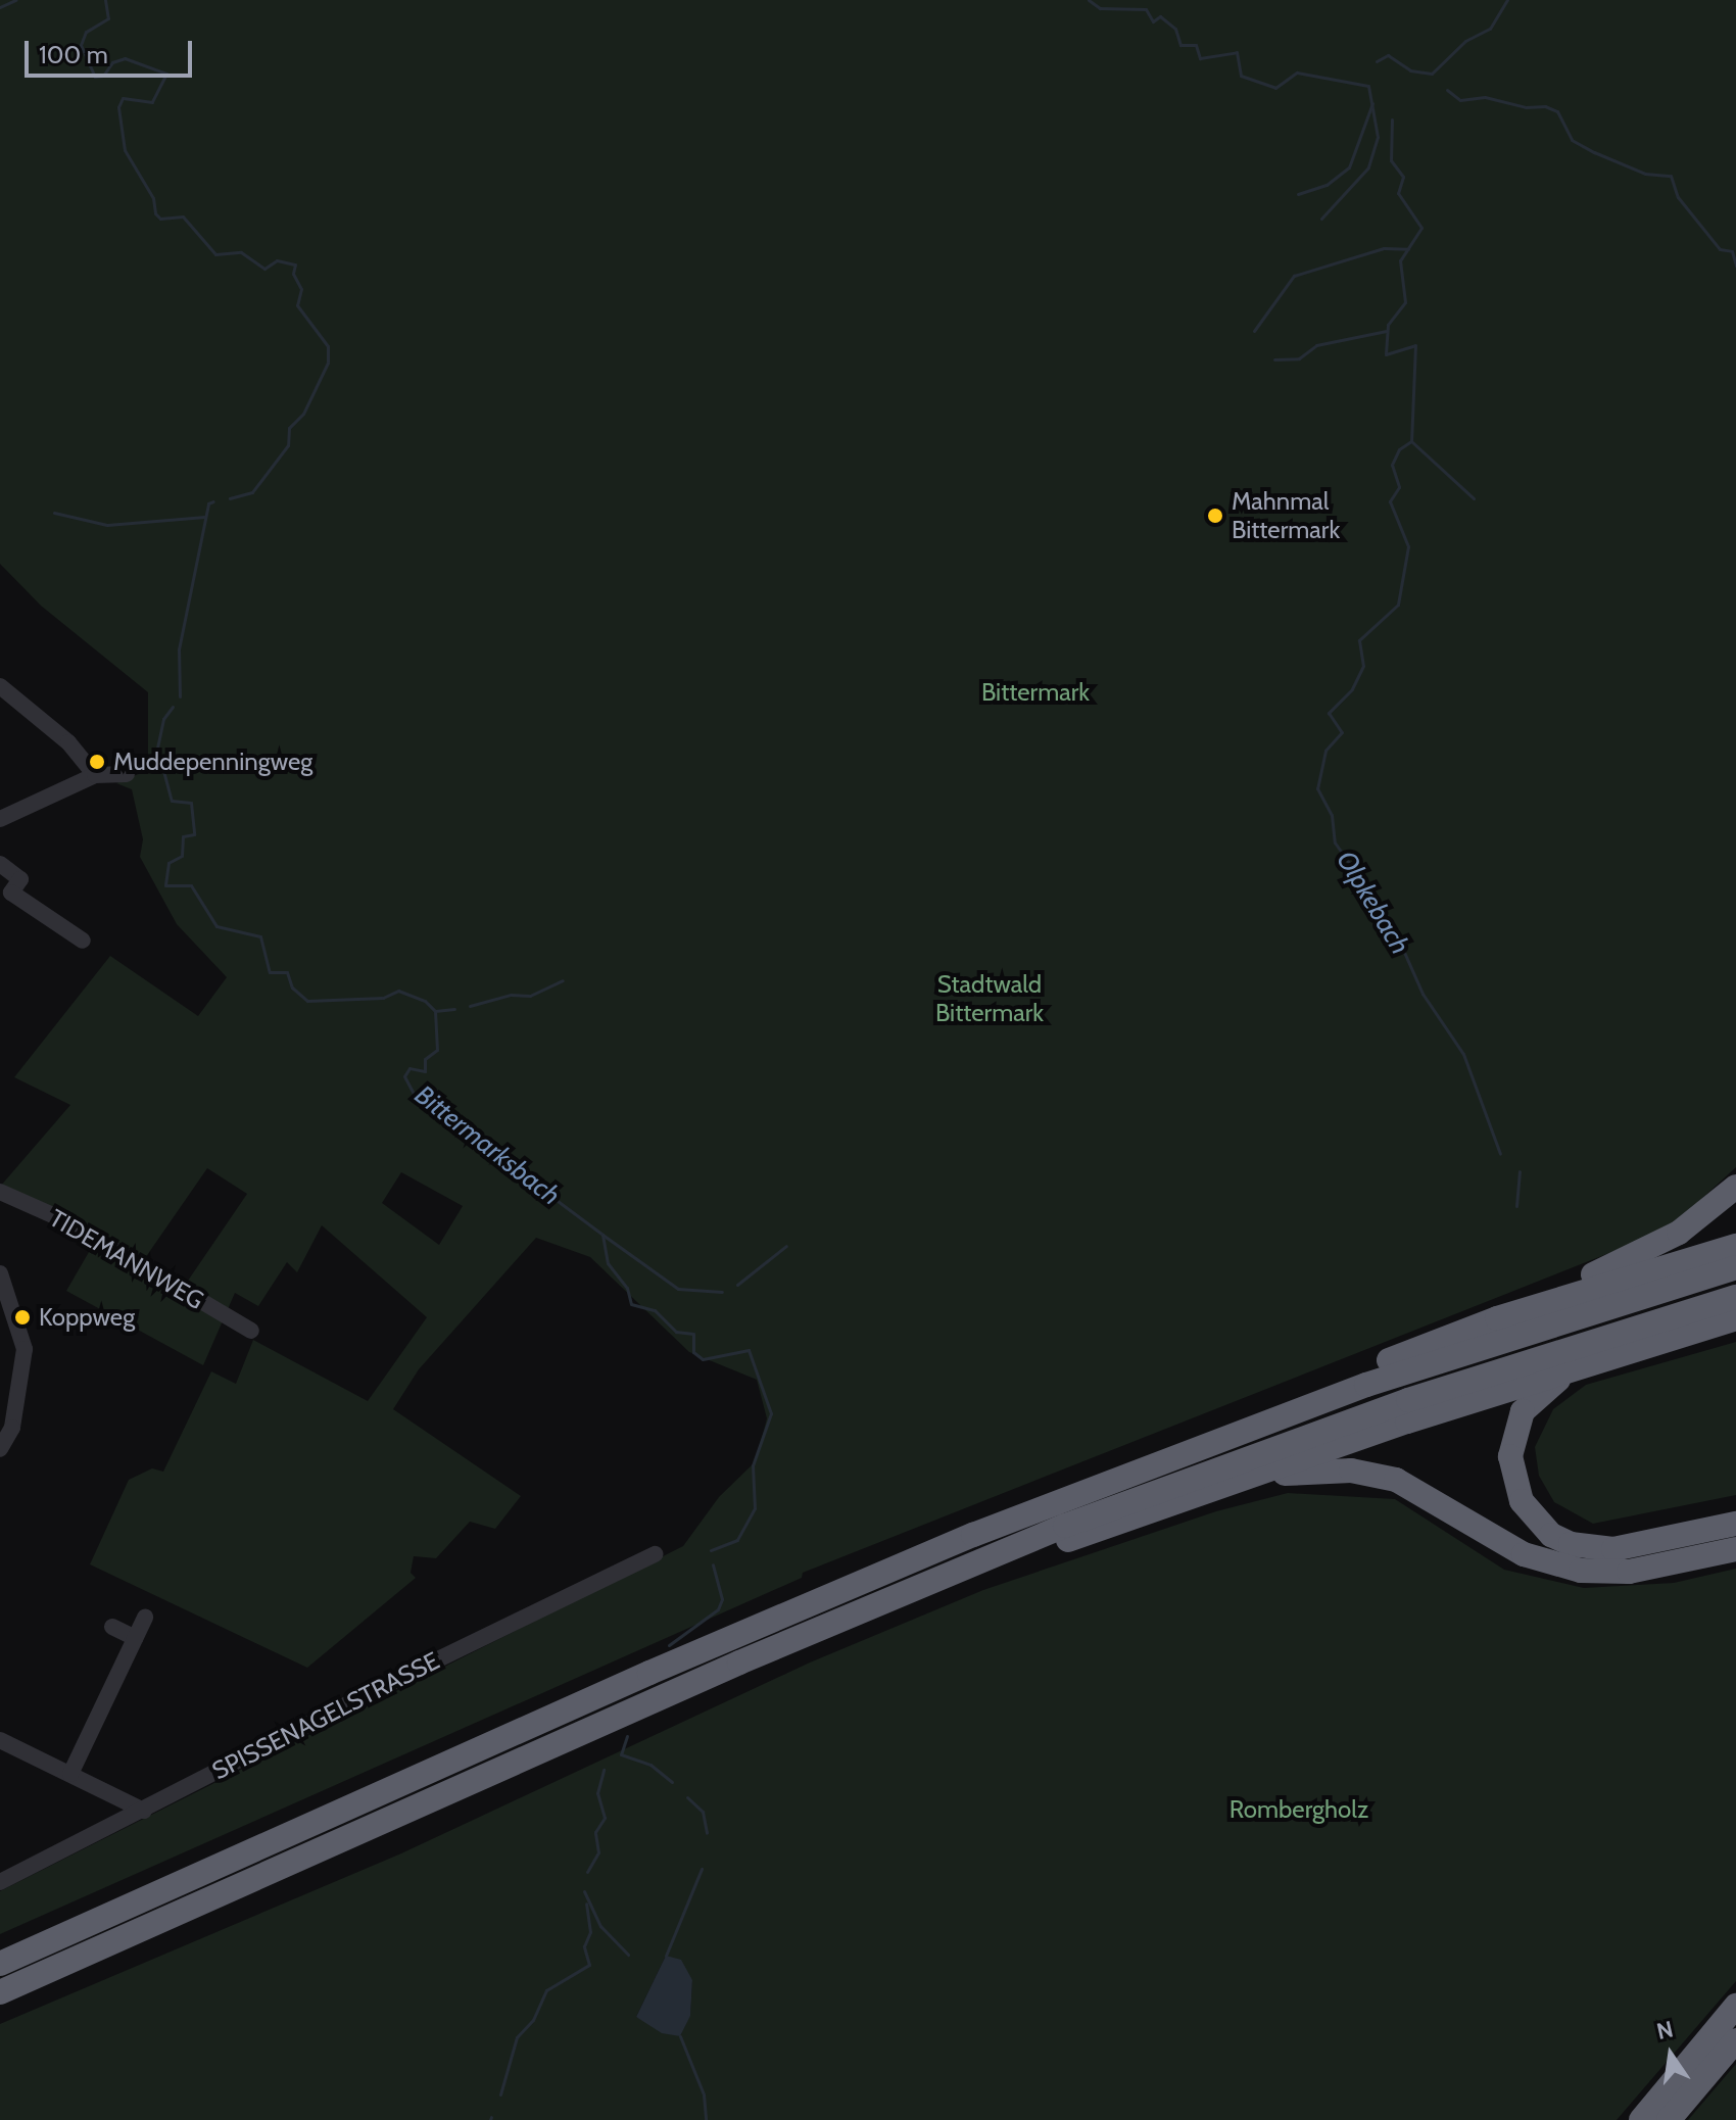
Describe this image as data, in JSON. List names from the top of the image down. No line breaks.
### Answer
{"streets":{"street":["TIDEMANNWEG","SPISSENAGELSTRASSE"]},"water":["Olpkebach","Bittermarksbach"],"parks":["Bittermark","Stadtwald Bittermark","Rombergholz"],"places":["Mahnmal Bittermark","Muddepenningweg","Koppweg"],"scale_bar":"100 m","north":"top"}
